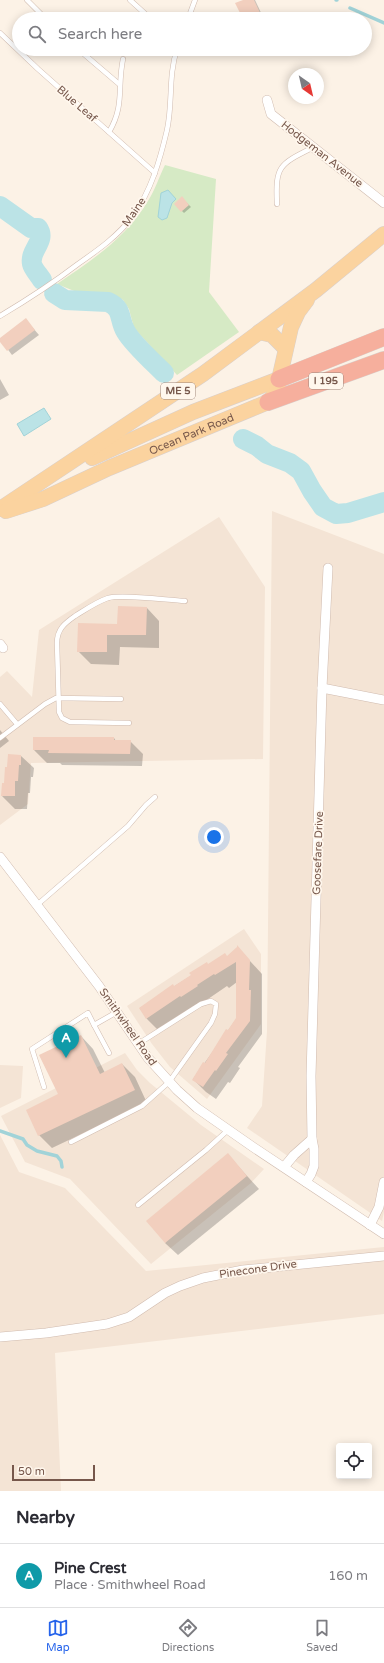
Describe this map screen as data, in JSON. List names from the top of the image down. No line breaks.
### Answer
{"streets":{"highway":["I 195"],"main road":["ME 5","Ocean Park Road"],"street":["Hodgeman Avenue","Goosefare Drive","Smithwheel Road","Pinecone Drive"],"lane":["Blue Leaf","Maine"]},"crossings":[["Blue Leaf","Maine"],["I 195","ME 5"],["I 195","Ocean Park Road"],["ME 5","Ocean Park Road"],["Goosefare Drive","Smithwheel Road"]],"scale_bar":"50 m","north":"bottom right","page":{"search":"Search here","pins":"A","scale":"50 m","heading":"Nearby","list":[{"mark":"A","name":"Pine Crest","note":"Place · Smithwheel Road","value":"160 m"}],"nav":["Map","Directions","Saved"]}}
